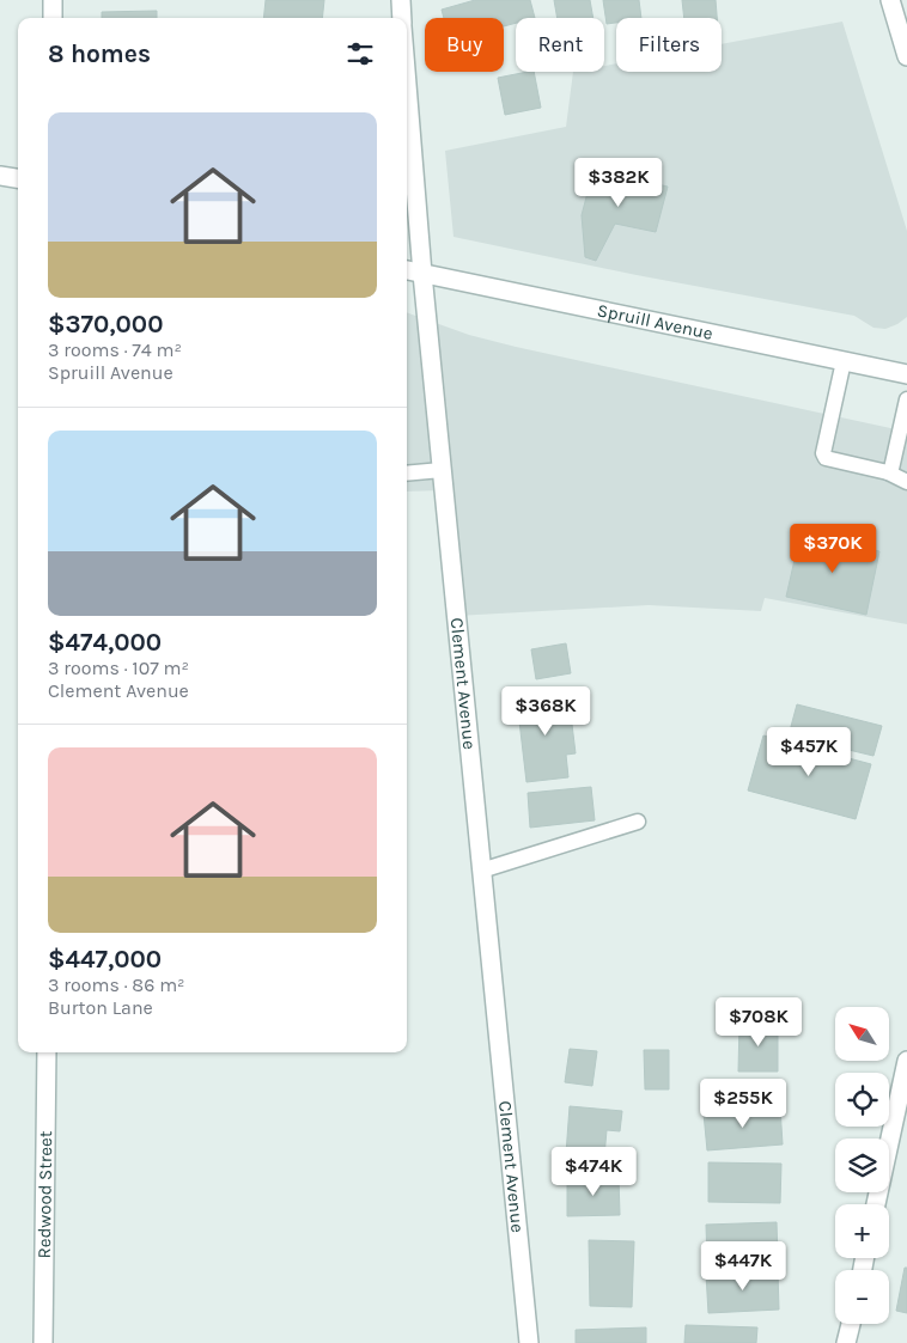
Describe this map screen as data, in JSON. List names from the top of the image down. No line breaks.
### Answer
{"streets":{"street":["Spruill Avenue","Clement Avenue","Redwood Street"]},"crossings":[["Spruill Avenue","Clement Avenue"]],"north":"top left","page":{"chip":["Buy","Rent","Filters"],"heading":"8 homes","list":[{"name":"$370,000","note":"3 rooms · 74 m² · Spruill Avenue"},{"name":"$474,000","note":"3 rooms · 107 m² · Clement Avenue"},{"name":"$447,000","note":"3 rooms · 86 m² · Burton Lane"}],"price":["$382K","$370K","$368K","$457K","$708K","$255K","$474K","$447K"],"map_buttons":["+","−"]}}
